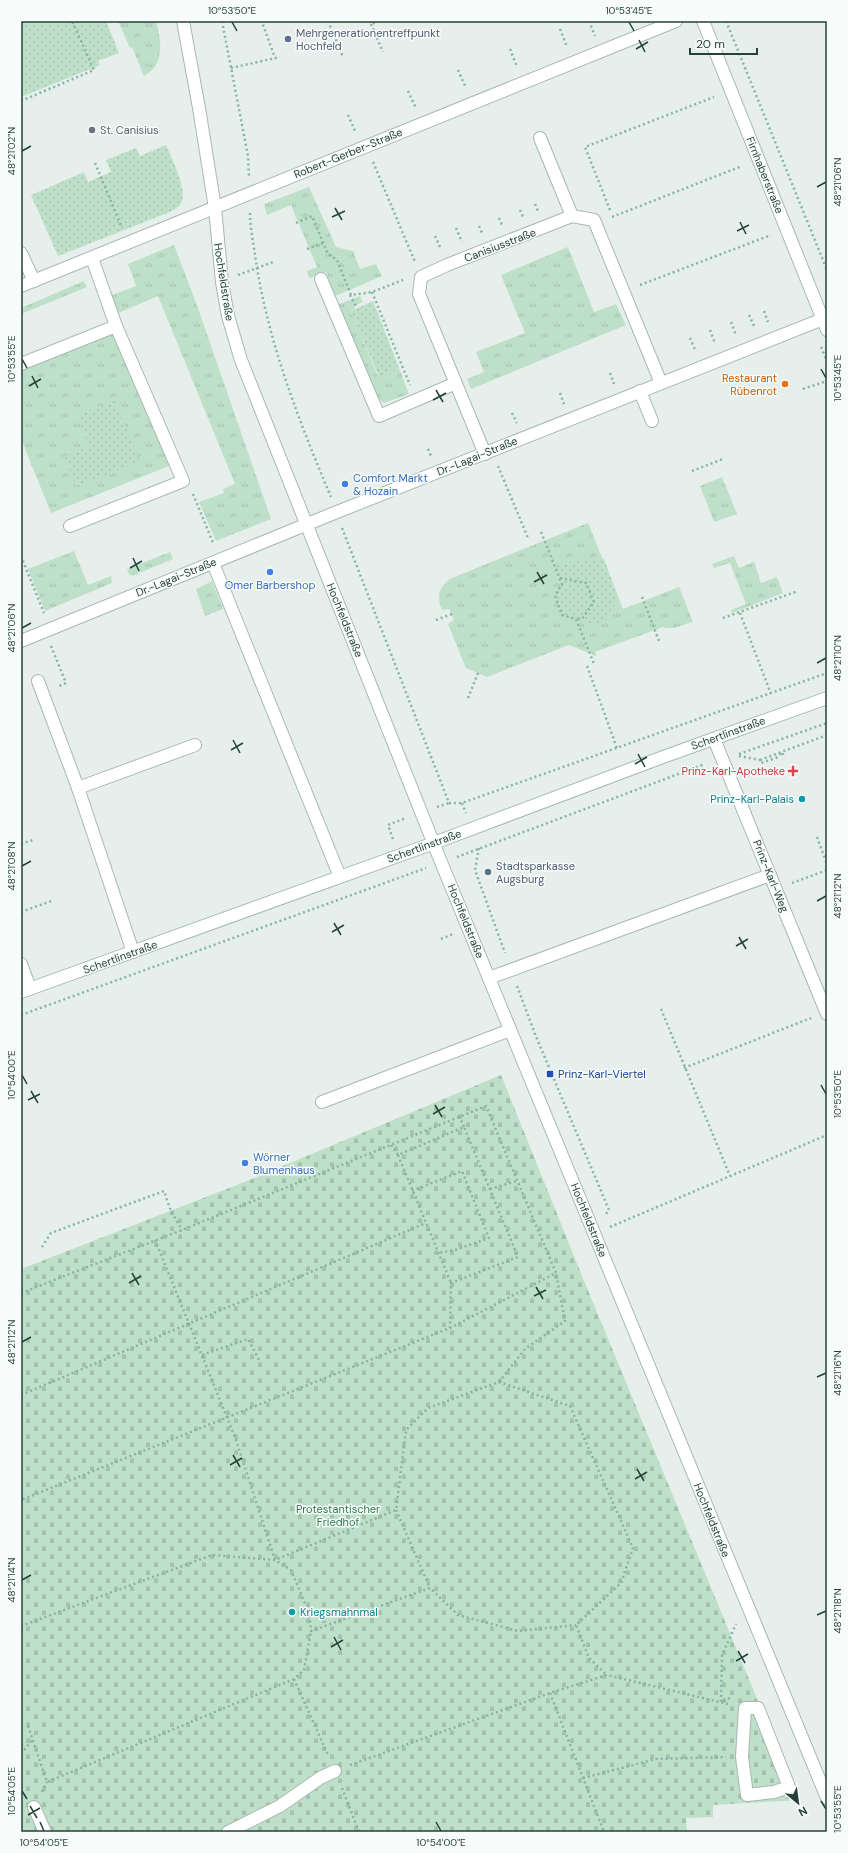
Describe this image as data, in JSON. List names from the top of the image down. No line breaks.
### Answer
{"streets":{"street":["Robert-Gerber-Straße","Firnhaberstraße","Canisiusstraße","Hochfeldstraße","Dr.-Lagai-Straße","Schertlinstraße","Prinz-Karl-Weg"]},"crossings":[["Robert-Gerber-Straße","Hochfeldstraße"],["Firnhaberstraße","Dr.-Lagai-Straße"],["Hochfeldstraße","Dr.-Lagai-Straße"],["Hochfeldstraße","Schertlinstraße"],["Schertlinstraße","Prinz-Karl-Weg"]],"parks":["Protestantischer Friedhof"],"places":{"other":["Mehrgenerationentreffpunkt Hochfeld","St. Canisius","Restaurant Rübenrot","Comfort Markt & Hozain","Omer Barbershop","Prinz-Karl-Palais","Stadtsparkasse Augsburg","Wörner Blumenhaus","Kriegsmahnmal"],"health":["Prinz-Karl-Apotheke"],"transit":["Prinz-Karl-Viertel"]},"scale_bar":"20 m","north":"bottom right","coordinates":["10°53'50\"E","10°53'45\"E","48°21'02\"N","48°21'06\"N","10°53'55\"E","48°21'10\"N","48°21'08\"N","48°21'12\"N","10°54'00\"E","48°21'16\"N","48°21'14\"N","48°21'18\"N","10°54'05\"E"]}
